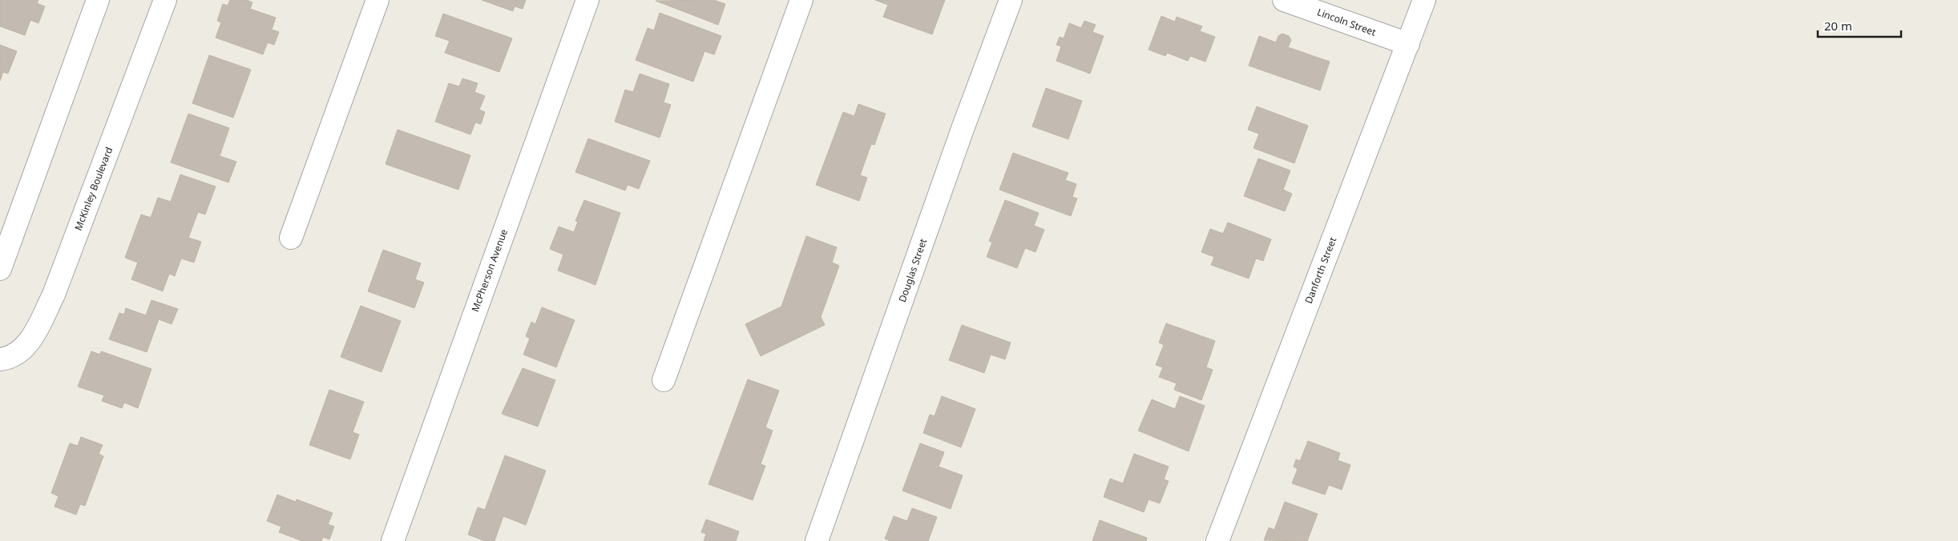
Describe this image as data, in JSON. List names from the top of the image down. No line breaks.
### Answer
{"streets":{"street":["Lincoln Street","McKinley Boulevard","McPherson Avenue","Douglas Street","Danforth Street"]},"crossings":[["Lincoln Street","Danforth Street"]],"scale_bar":"20 m"}
